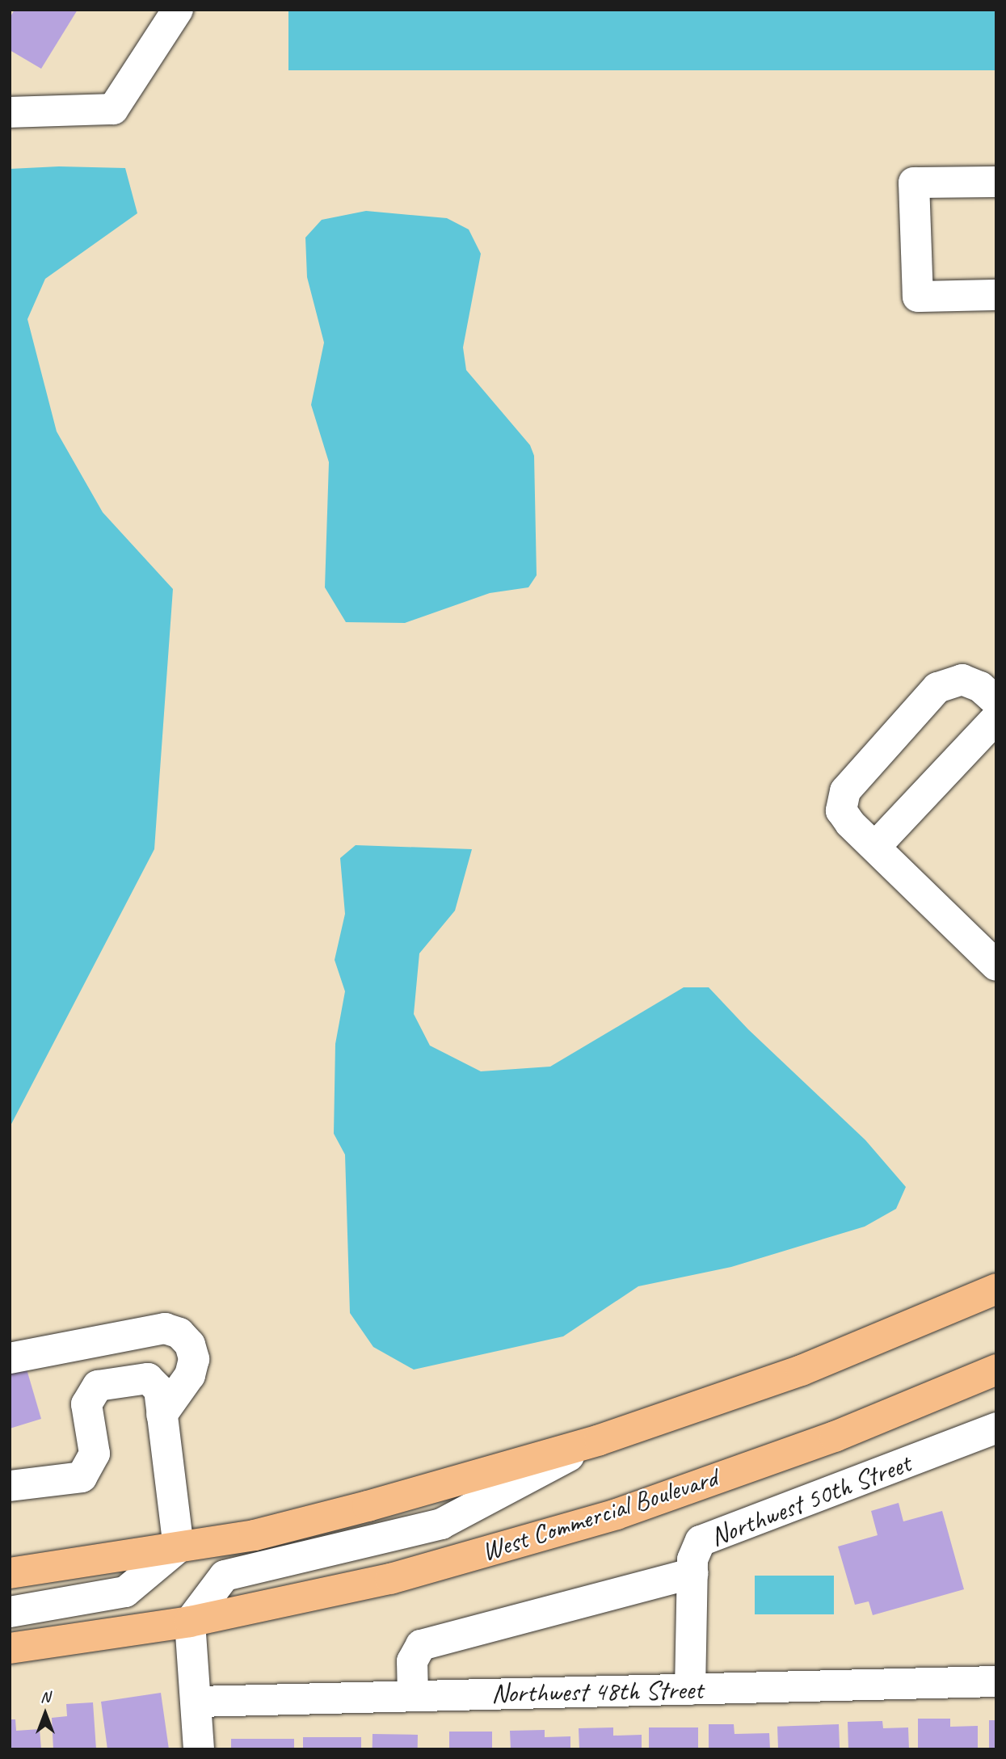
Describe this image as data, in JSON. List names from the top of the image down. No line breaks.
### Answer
{"streets":{"highway":["West Commercial Boulevard"],"street":["Northwest 50th Street","Northwest 48th Street"]},"crossings":[["Northwest 50th Street","Northwest 48th Street"]],"north":"top"}
